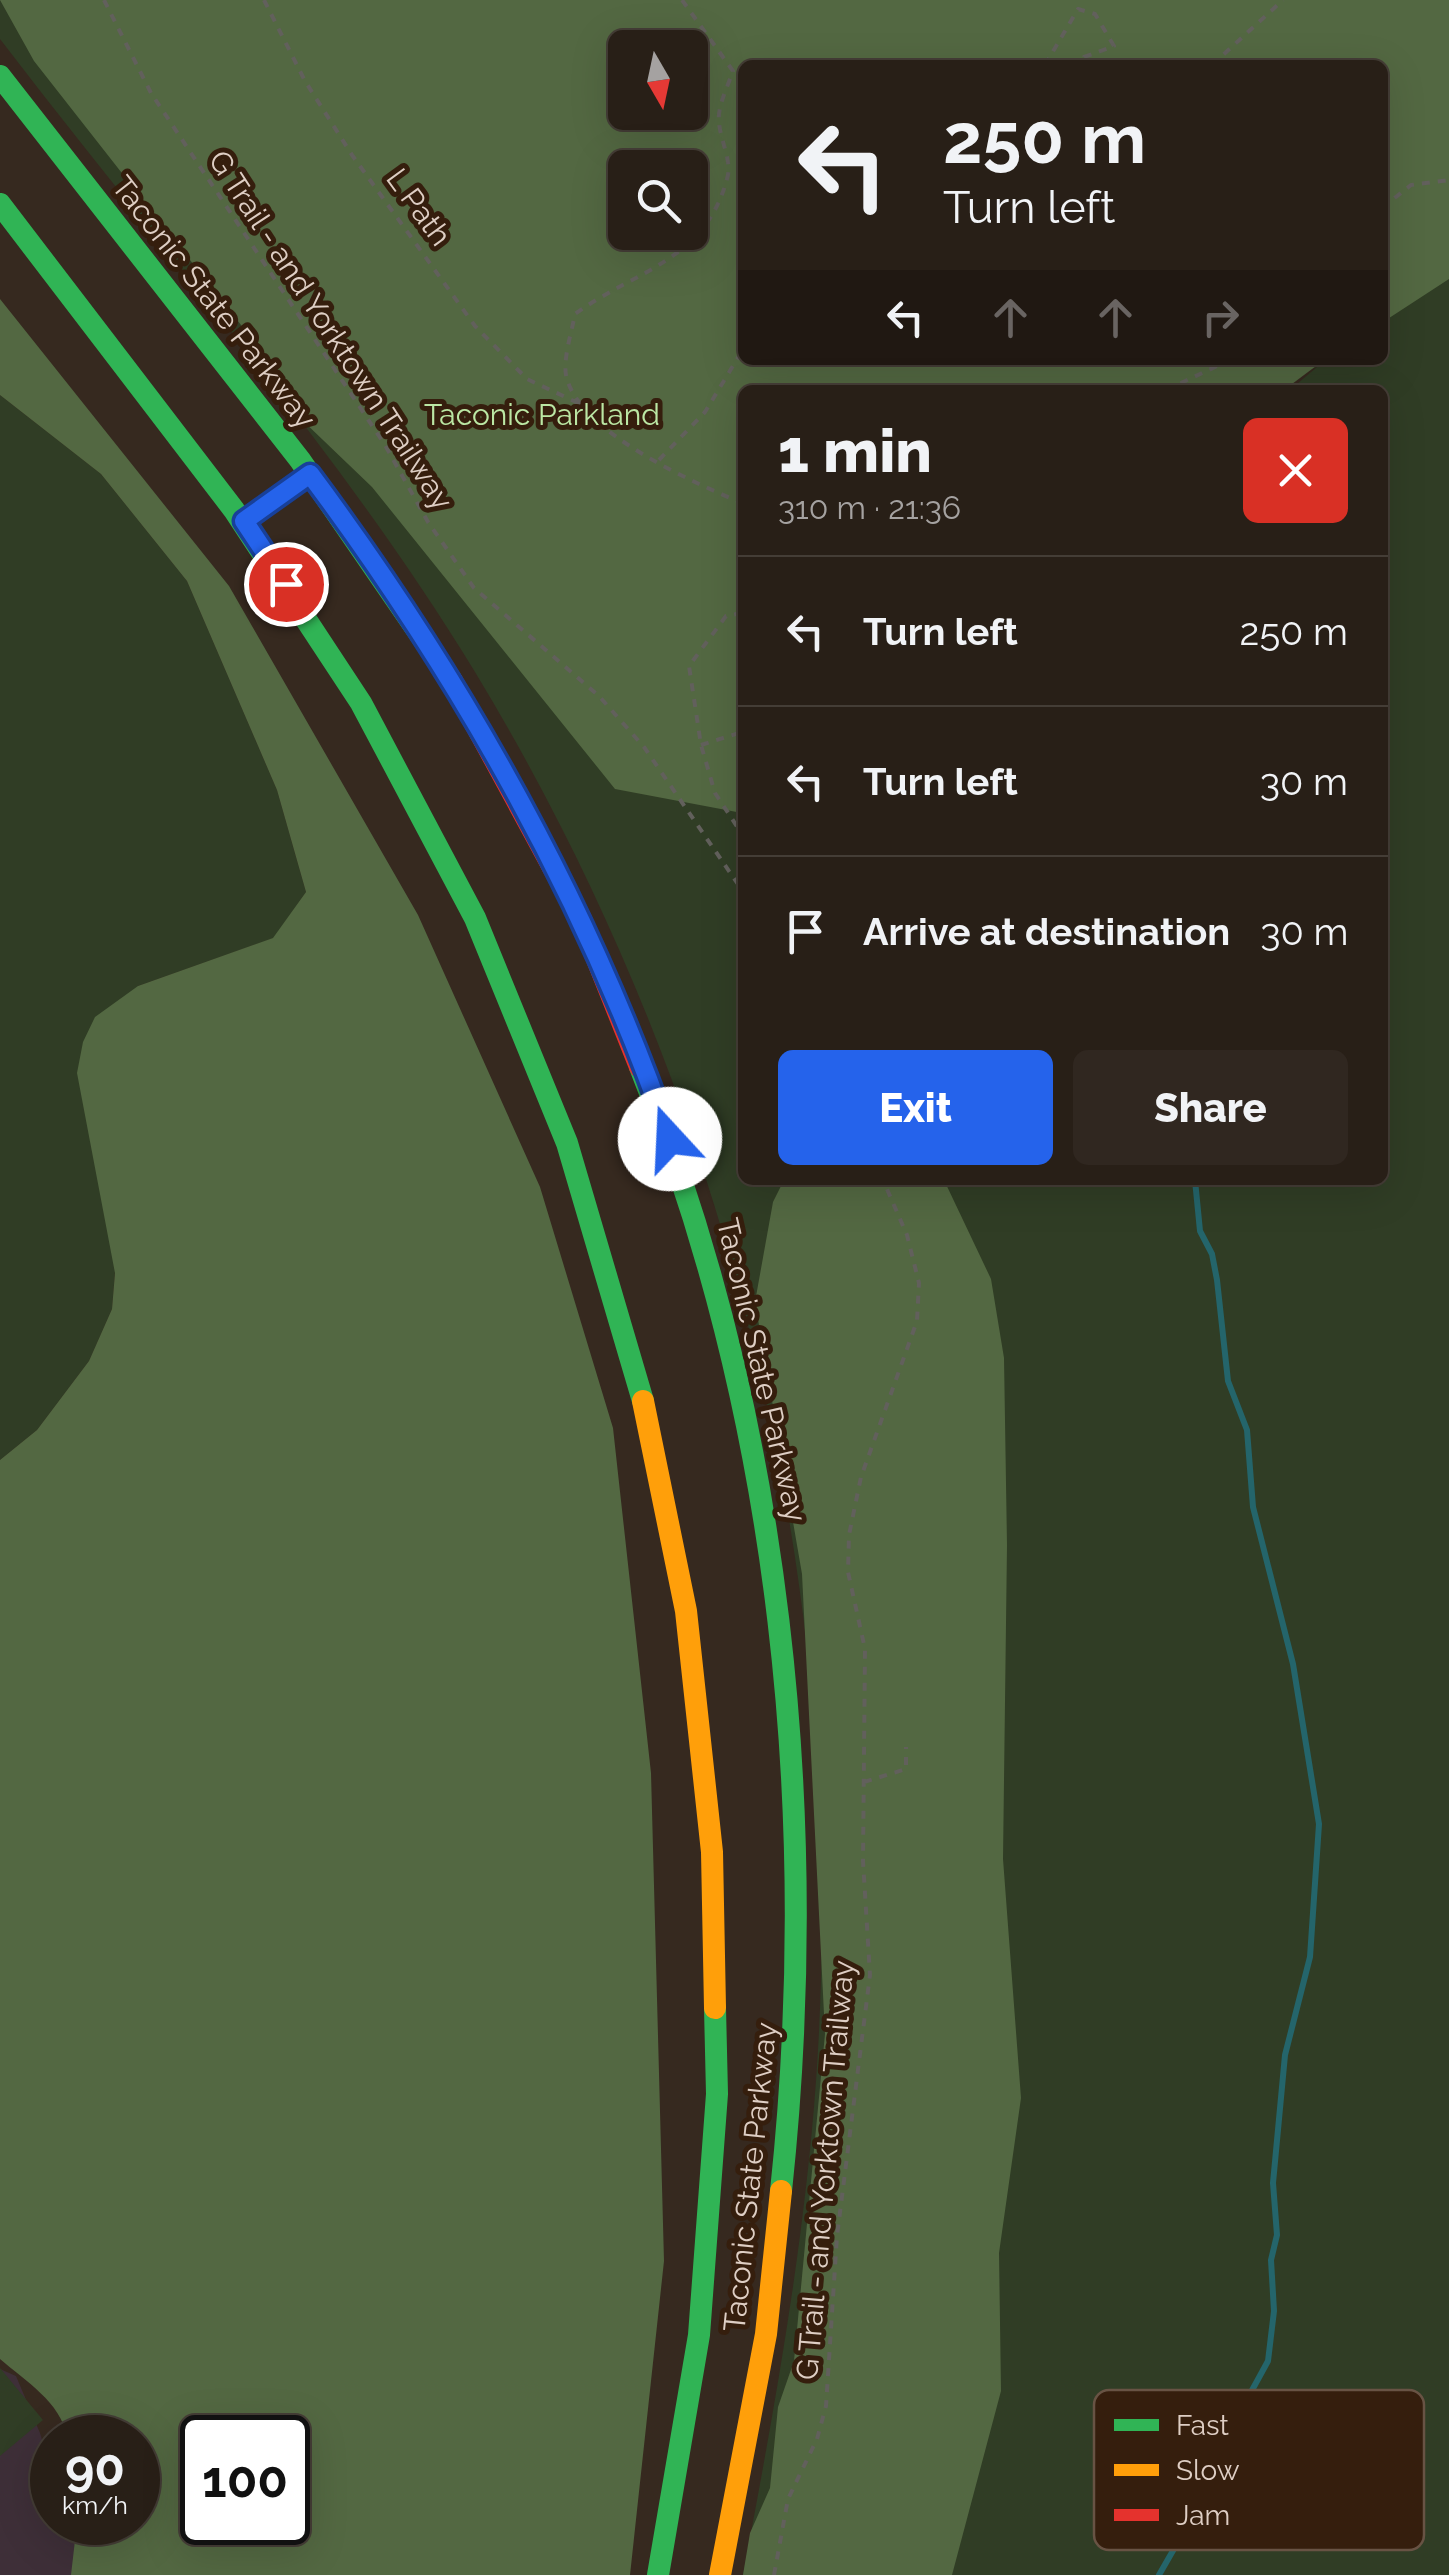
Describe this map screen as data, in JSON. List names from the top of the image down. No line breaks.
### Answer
{"streets":{"highway":["Taconic State Parkway"],"path":["L Path","G Trail - and Yorktown Trailway"]},"parks":["Taconic Parkland"],"legend":["Fast","Slow","Jam"],"north":"bottom","page":{"turn":["250 m","Turn left"],"heading":["1 min","310 m · 21:36"],"list":[{"name":"Turn left","value":"250 m"},{"name":"Turn left","value":"30 m"},{"name":"Arrive at destination","value":"30 m"}],"buttons":["Exit","Share"],"speed":"90 km/h","limit":"100"}}
